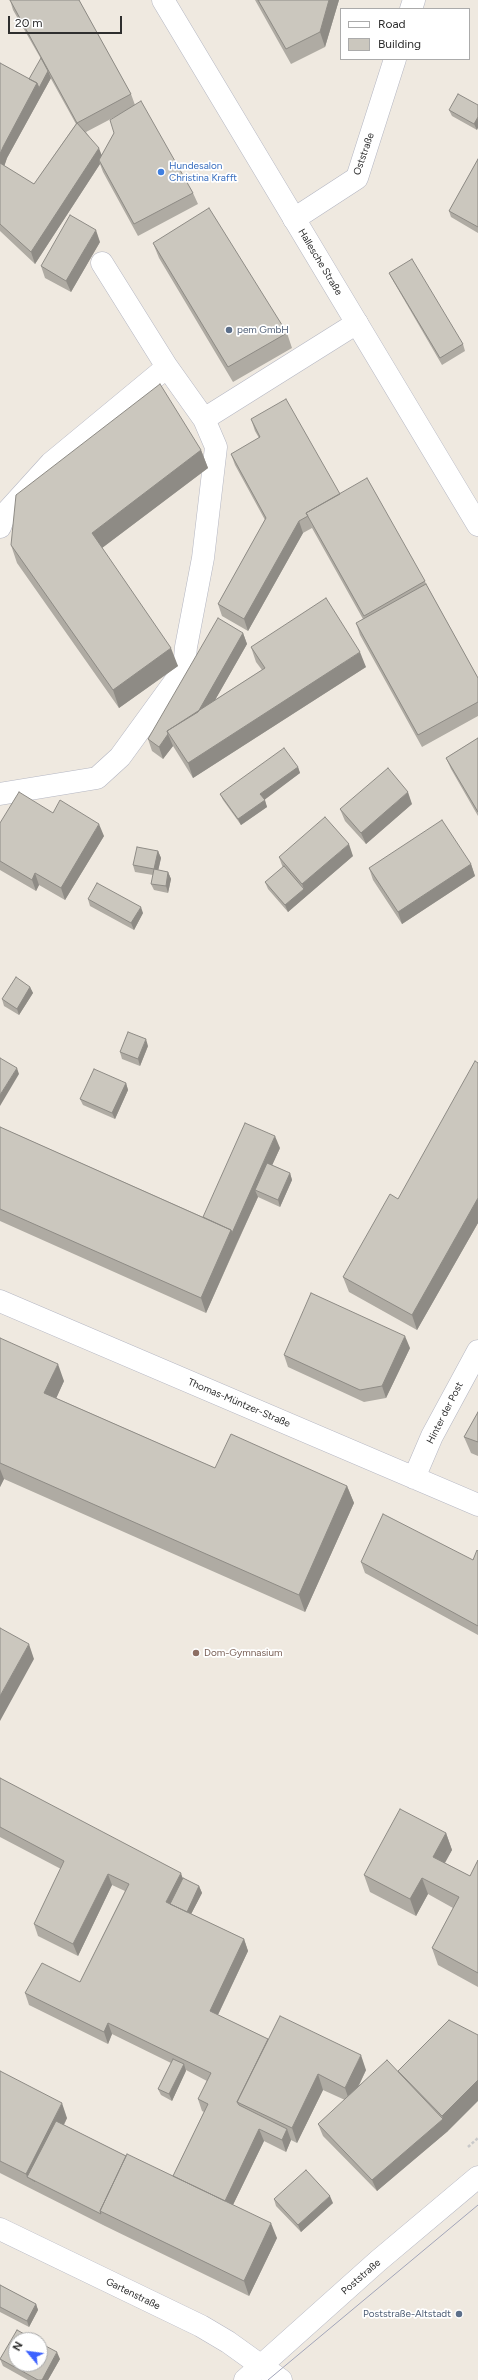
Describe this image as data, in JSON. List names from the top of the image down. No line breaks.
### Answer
{"streets":{"street":["Oststraße","Hallesche Straße","Thomas-Müntzer-Straße","Hinter der Post","Poststraße","Gartenstraße"]},"crossings":[["Oststraße","Hallesche Straße"],["Thomas-Müntzer-Straße","Hinter der Post"],["Poststraße","Gartenstraße"]],"places":["Hundesalon Christina Krafft","pem GmbH","Dom-Gymnasium","Poststraße-Altstadt"],"legend":["Road","Building"],"scale_bar":"20 m","north":"top left"}
